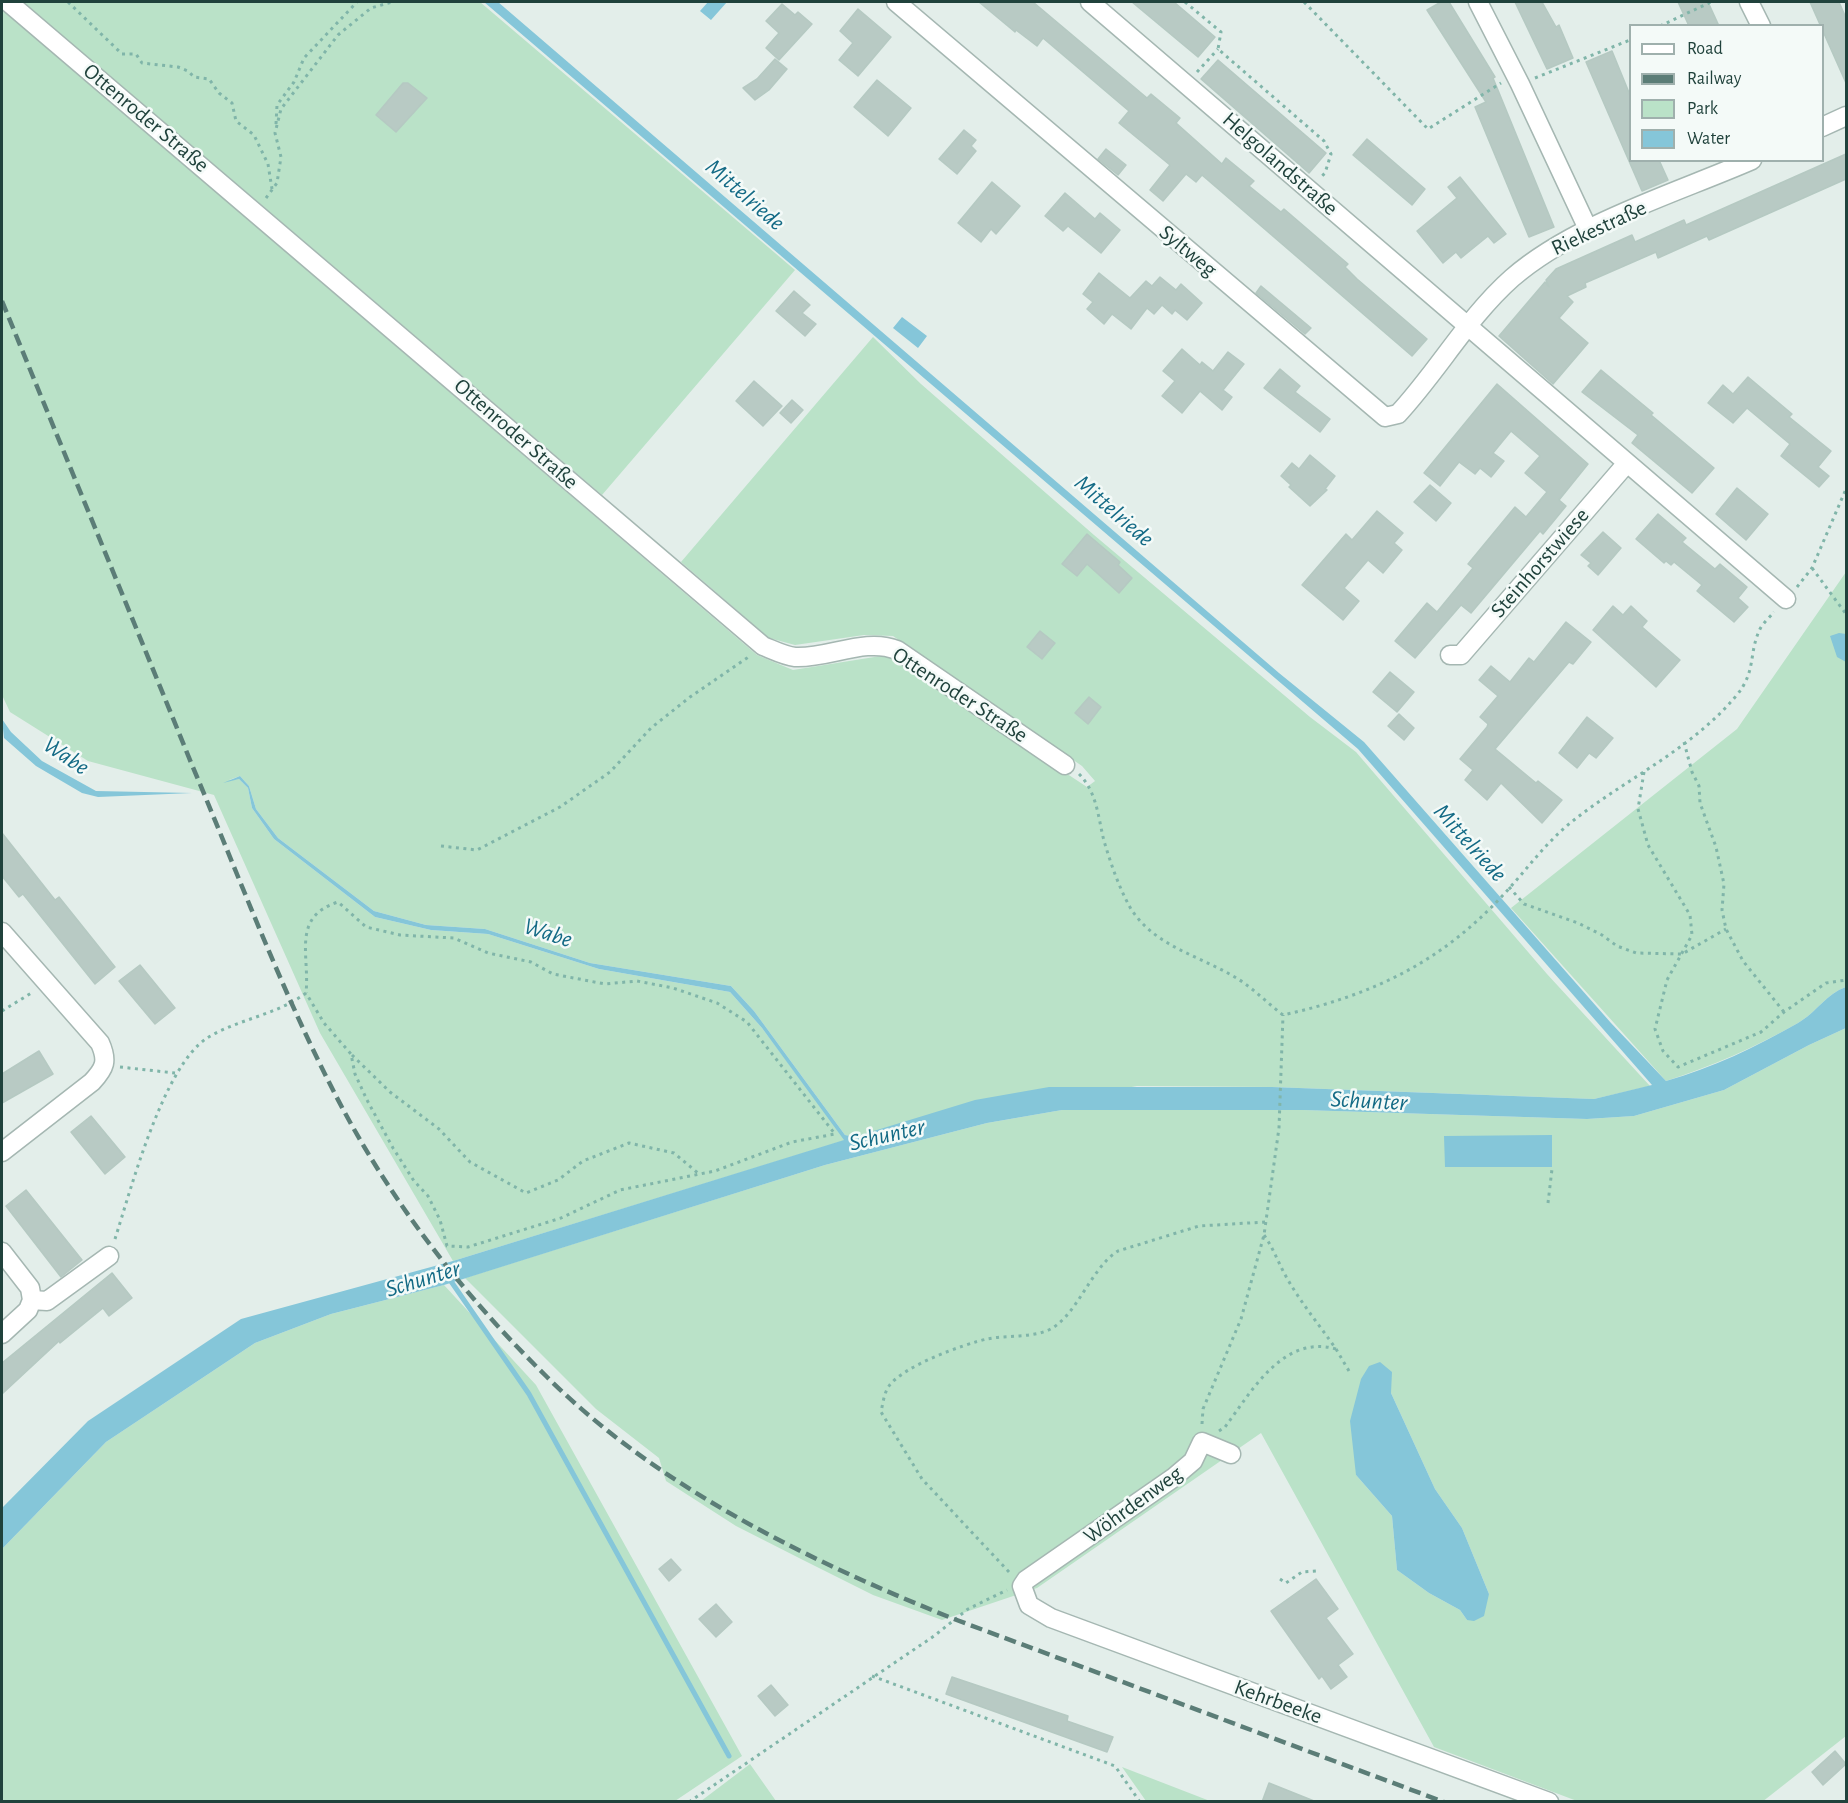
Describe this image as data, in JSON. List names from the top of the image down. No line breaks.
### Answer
{"streets":{"street":["Ottenroder Straße","Helgolandstraße","Riekestraße","Syltweg","Steinhorstwiese","Wöhrdenweg","Kehrbeeke"]},"crossings":[["Helgolandstraße","Riekestraße"],["Helgolandstraße","Syltweg"],["Riekestraße","Syltweg"],["Wöhrdenweg","Kehrbeeke"]],"water":["Mittelriede","Wabe","Schunter"],"legend":["Road","Railway","Park","Water"]}
